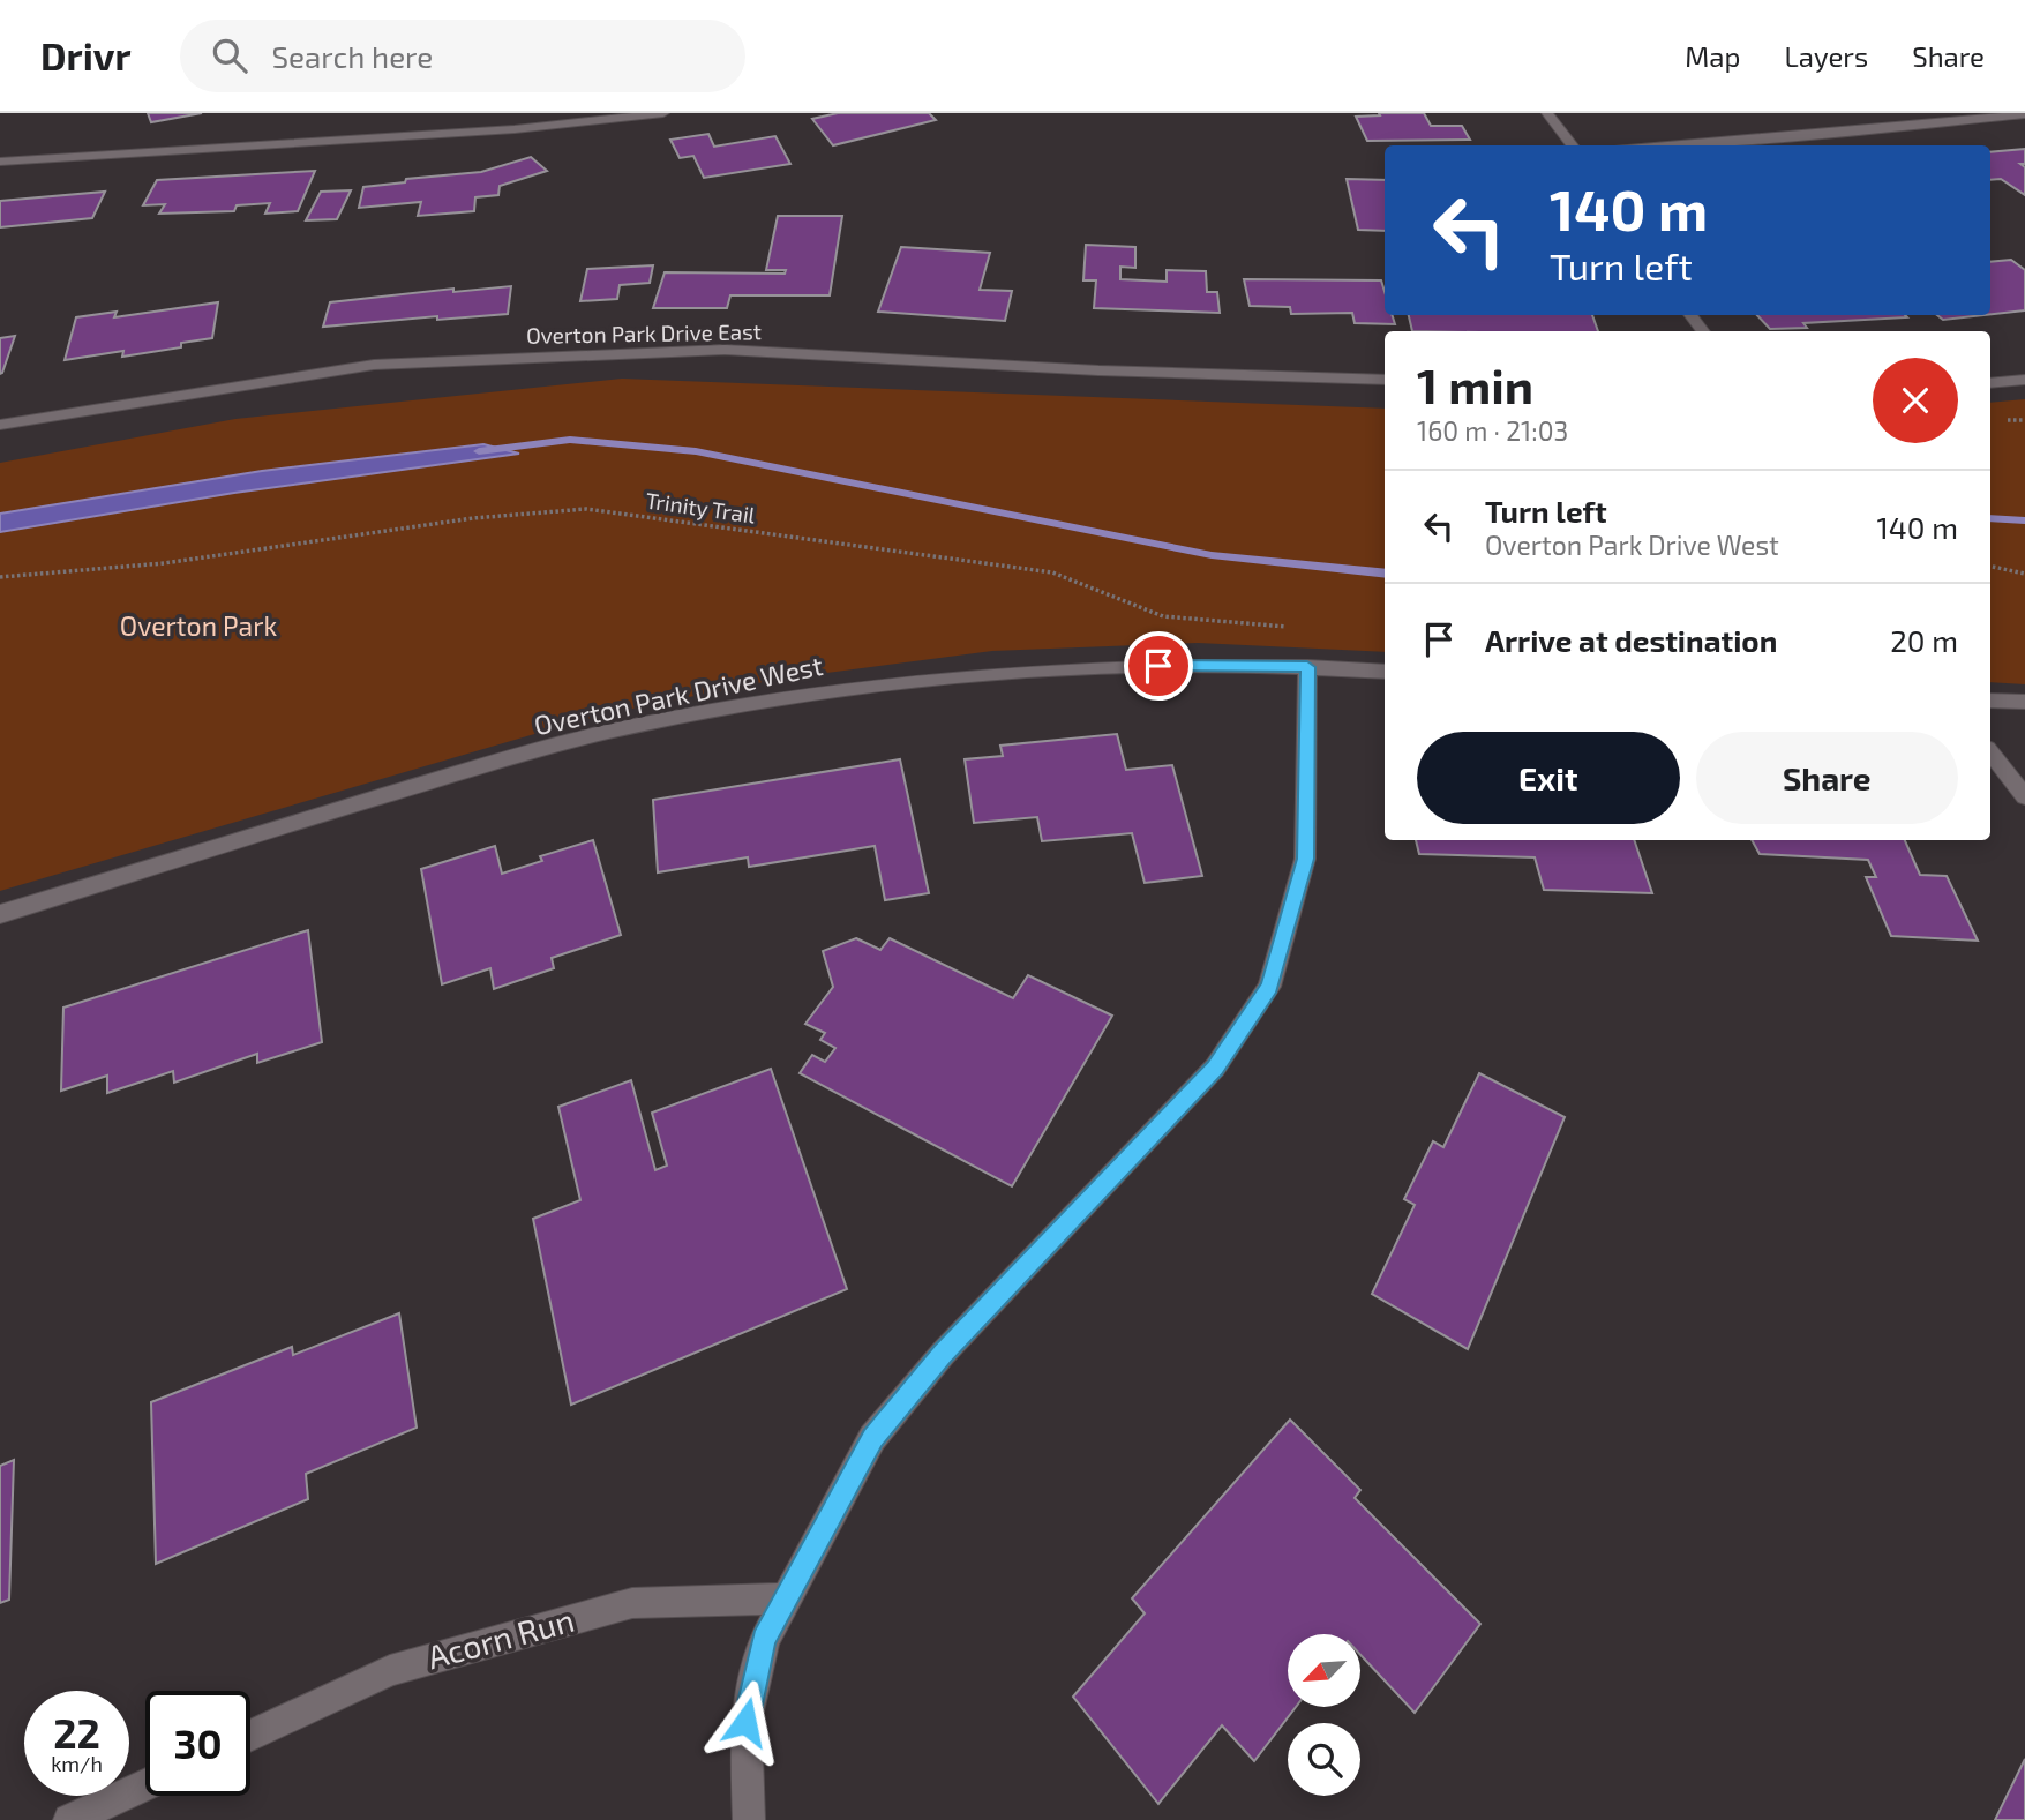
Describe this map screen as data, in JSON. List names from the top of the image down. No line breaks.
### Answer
{"streets":{"street":["Overton Park Drive East","Overton Park Drive West","Acorn Run"],"path":["Trinity Trail"]},"parks":["Overton Park"],"north":"bottom left","page":{"header":"Drivr","search":"Search here","nav":["Map","Layers","Share"],"turn":["140 m","Turn left"],"heading":["1 min","160 m · 21:03"],"list":[{"name":"Turn left","note":"Overton Park Drive West","value":"140 m"},{"name":"Arrive at destination","value":"20 m"}],"buttons":["Exit","Share"],"speed":"22 km/h","limit":"30"}}
